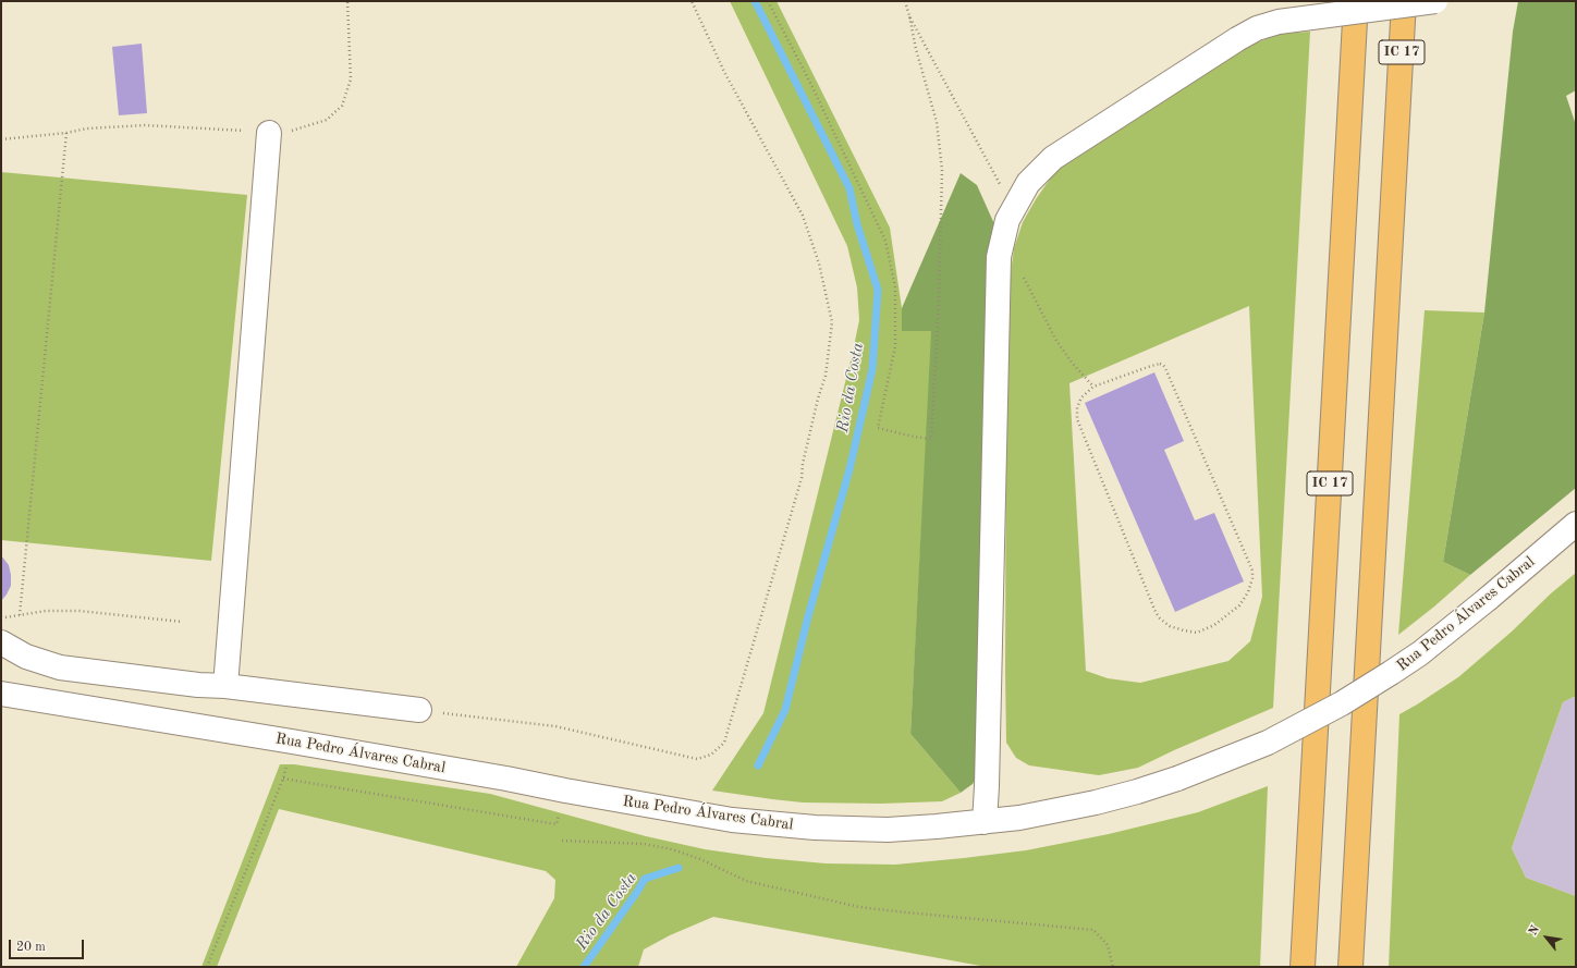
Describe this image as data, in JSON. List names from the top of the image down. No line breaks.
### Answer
{"streets":{"highway":["IC 17"],"street":["Rua Pedro Álvares Cabral"]},"water":["Rio da Costa"],"scale_bar":"20 m","north":"top left"}
